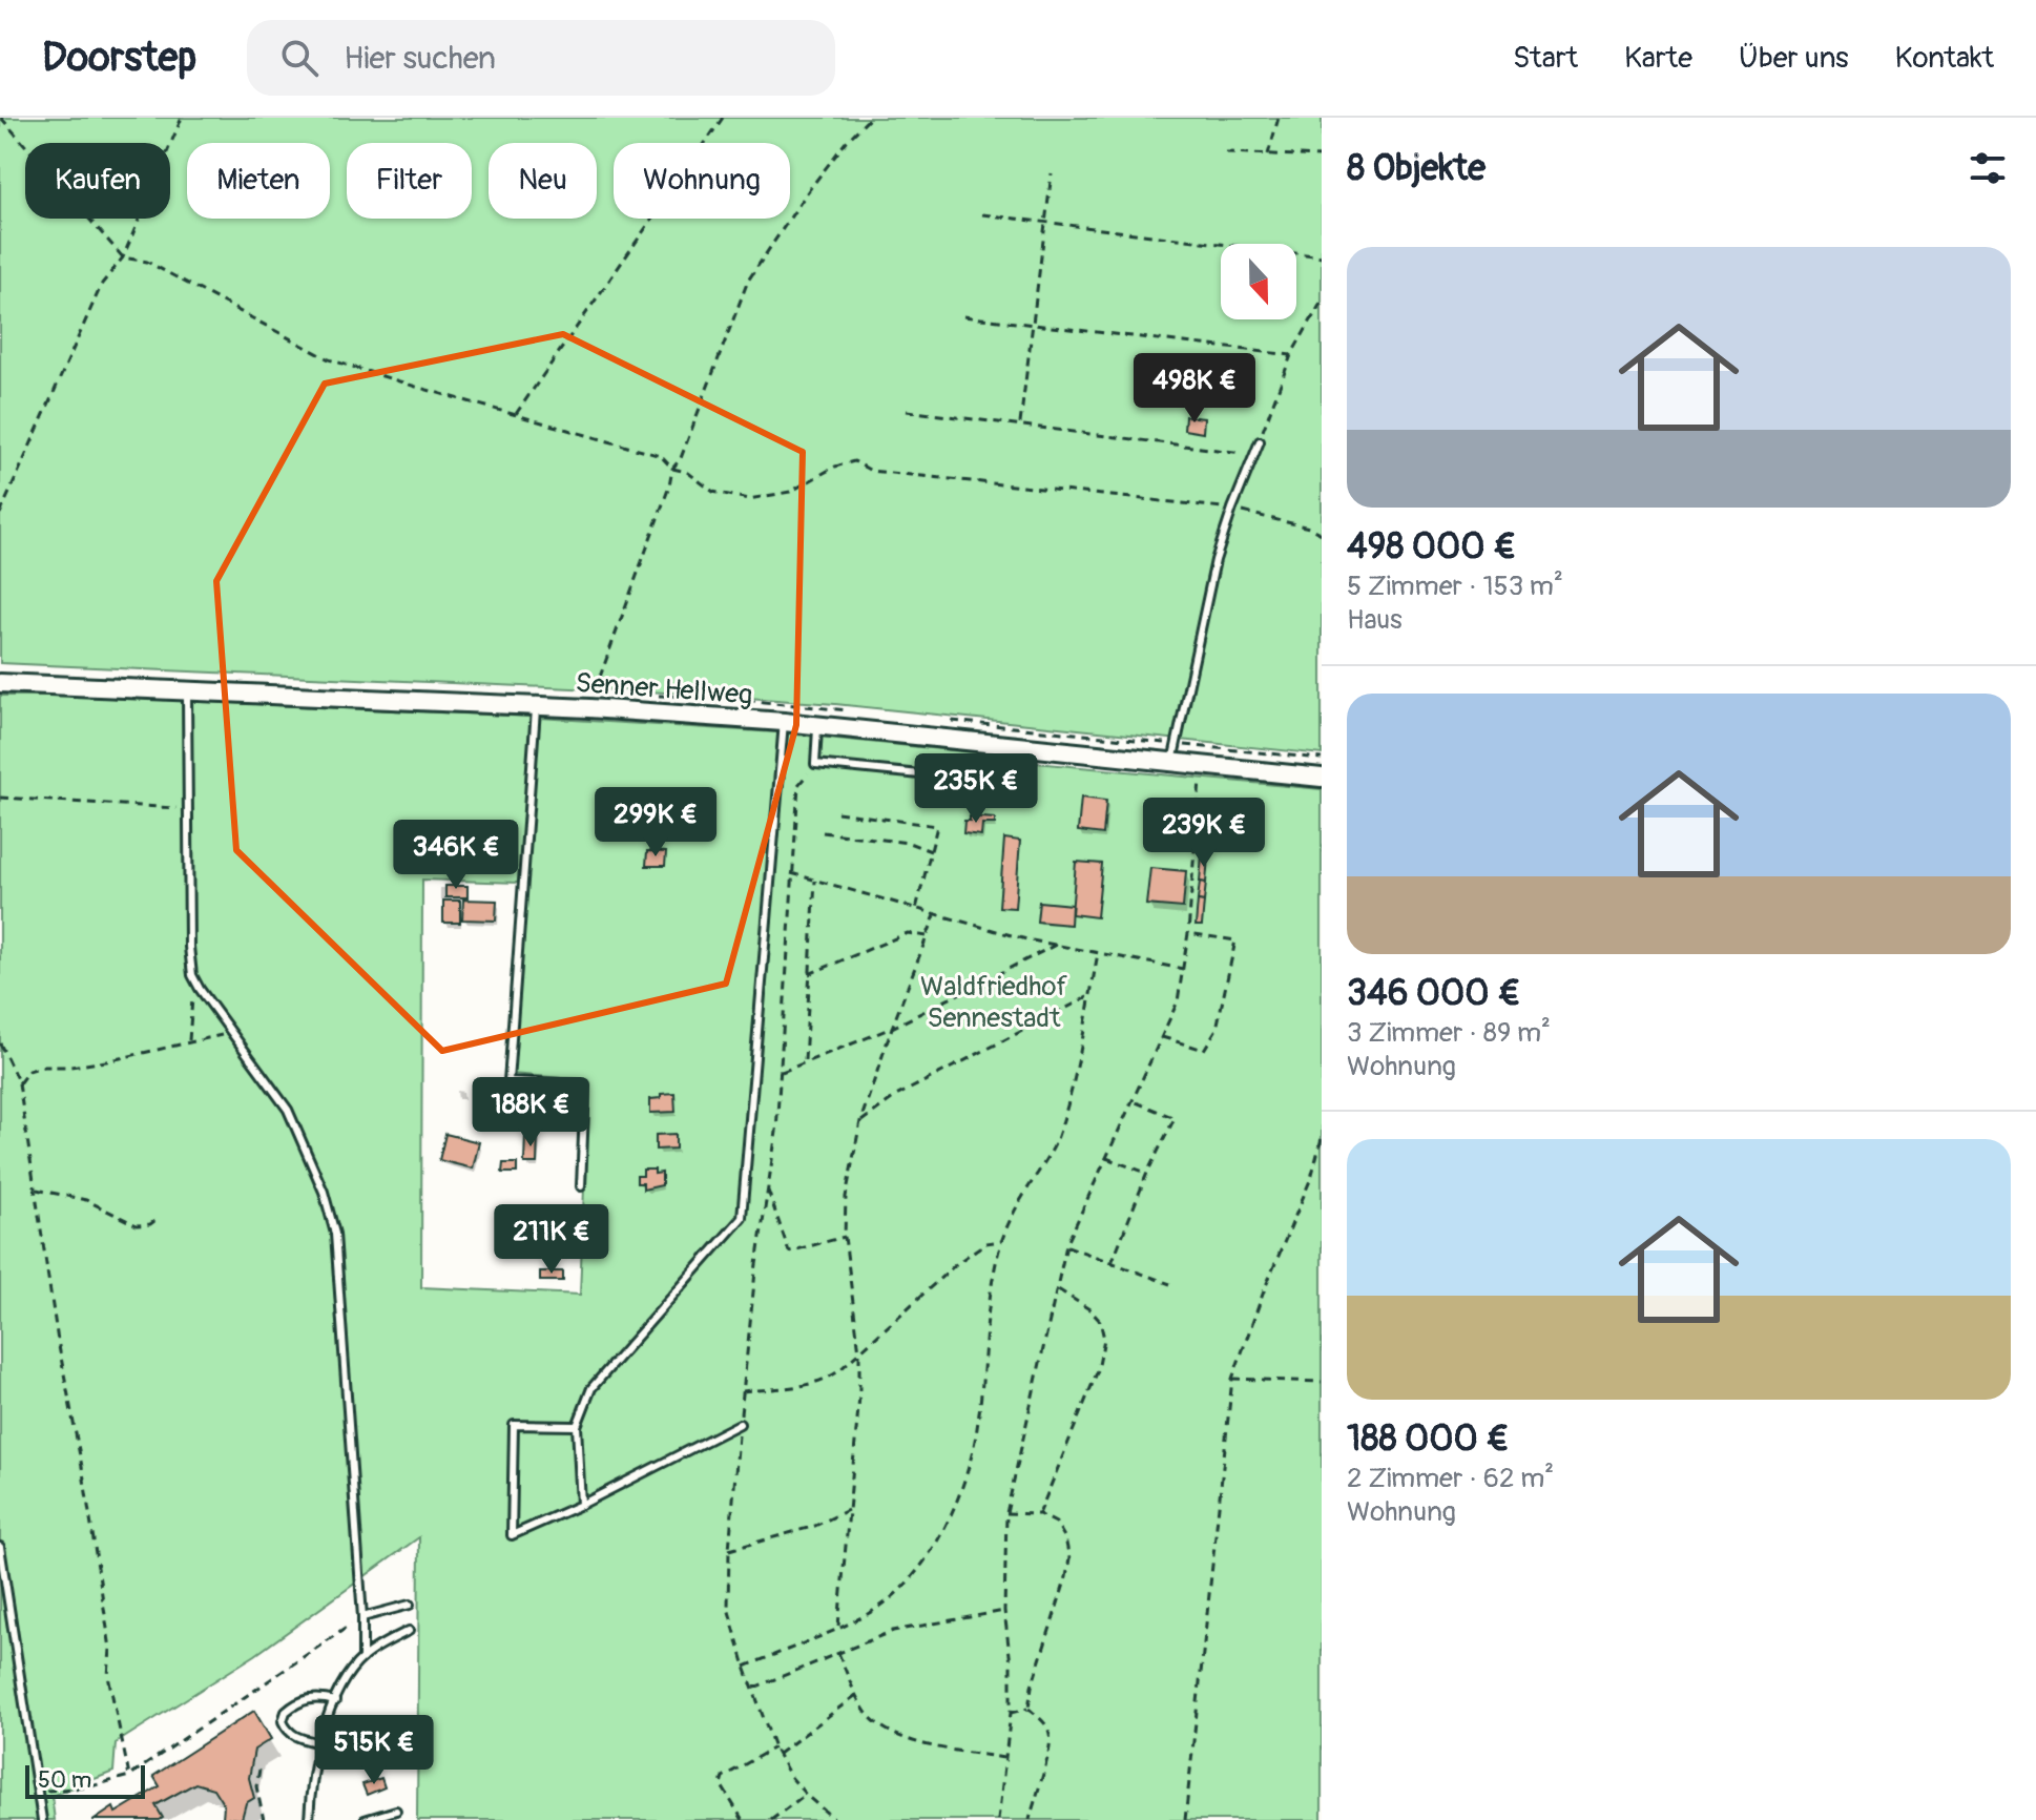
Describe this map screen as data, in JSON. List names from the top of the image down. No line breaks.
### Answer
{"streets":{"street":["Senner Hellweg"]},"parks":["Waldfriedhof Sennestadt"],"scale_bar":"50 m","north":"bottom","page":{"header":"Doorstep","search":"Hier suchen","nav":["Start","Karte","Über uns","Kontakt"],"heading":"8 Objekte","chip":["Kaufen","Mieten","Filter","Neu","Wohnung"],"list":[{"name":"498 000 €","note":"5 Zimmer · 153 m² · Haus"},{"name":"346 000 €","note":"3 Zimmer · 89 m² · Wohnung"},{"name":"188 000 €","note":"2 Zimmer · 62 m² · Wohnung"}],"price":["498K €","235K €","299K €","239K €","346K €","188K €","211K €","515K €"],"scale":"50 m"}}
